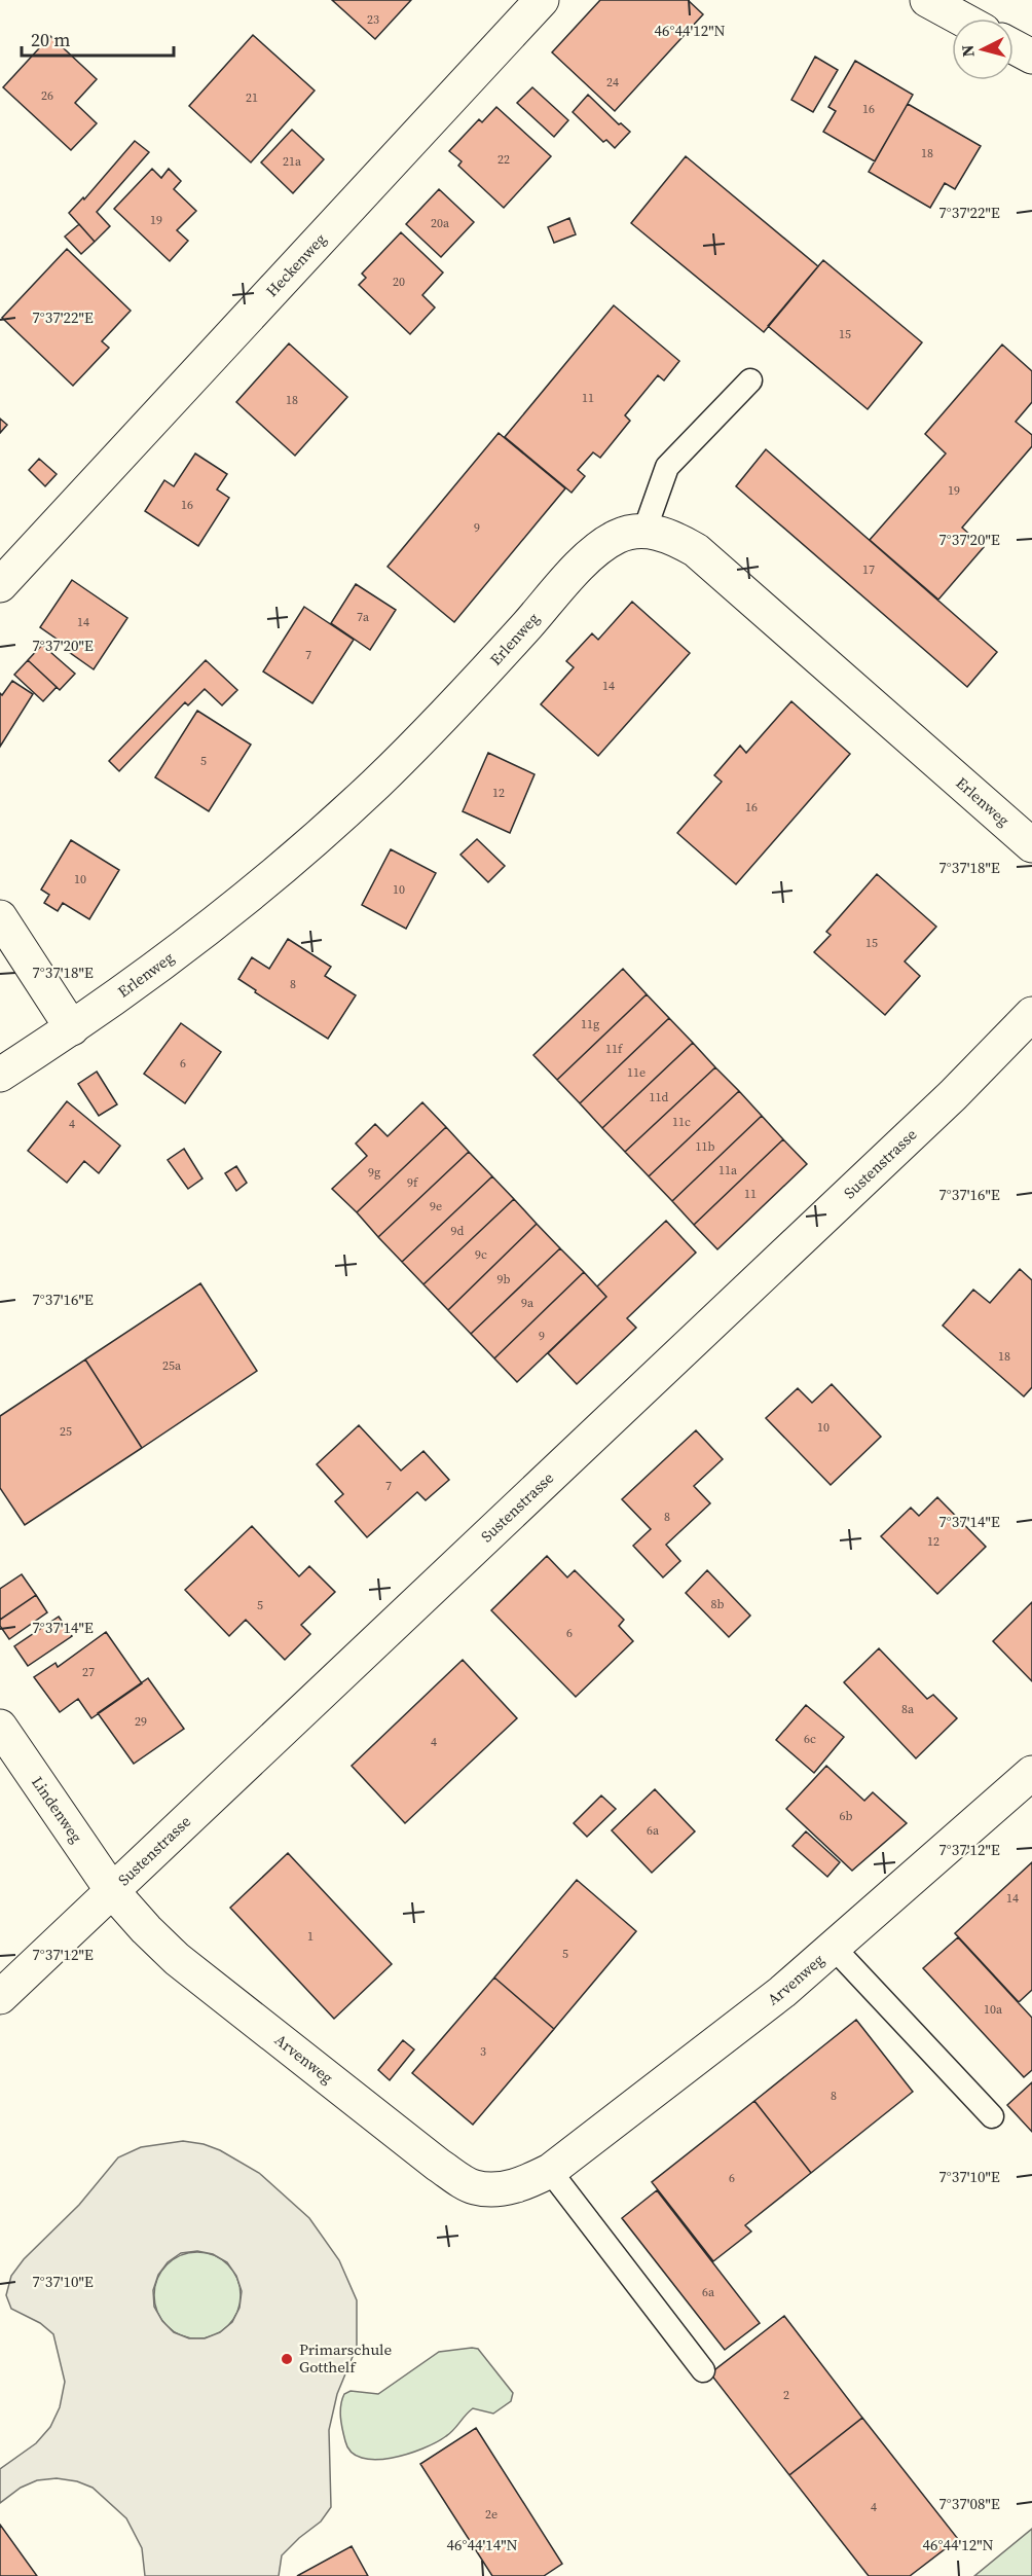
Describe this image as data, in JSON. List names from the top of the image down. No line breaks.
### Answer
{"streets":{"street":["Heckenweg","Erlenweg","Sustenstrasse","Lindenweg","Arvenweg"]},"crossings":[["Sustenstrasse","Lindenweg"],["Sustenstrasse","Arvenweg"],["Lindenweg","Arvenweg"]],"places":["Primarschule Gotthelf"],"house_numbers":["23","24","26","21","16","18","22","21a","19","20a","20","15","11","18","19","16","9","17","7a","14","7","14","5","12","16","10","10","15","8","11g","11f","6","11e","11d","11c","4","11b","11a","9g","9f","11","9e","9d","9c","9b","9a","9","18","25a","10","25","7","8","12","8b","5","6","27","8a","29","6c","4","6b","6a","14","1","5","10a","3","8","6","6a","2","4","2e"],"scale_bar":"20 m","north":"left","coordinates":["46°44'12\"N","7°37'22\"E","7°37'20\"E","7°37'18\"E","7°37'16\"E","7°37'14\"E","7°37'12\"E","7°37'10\"E","7°37'08\"E","46°44'14\"N"]}
